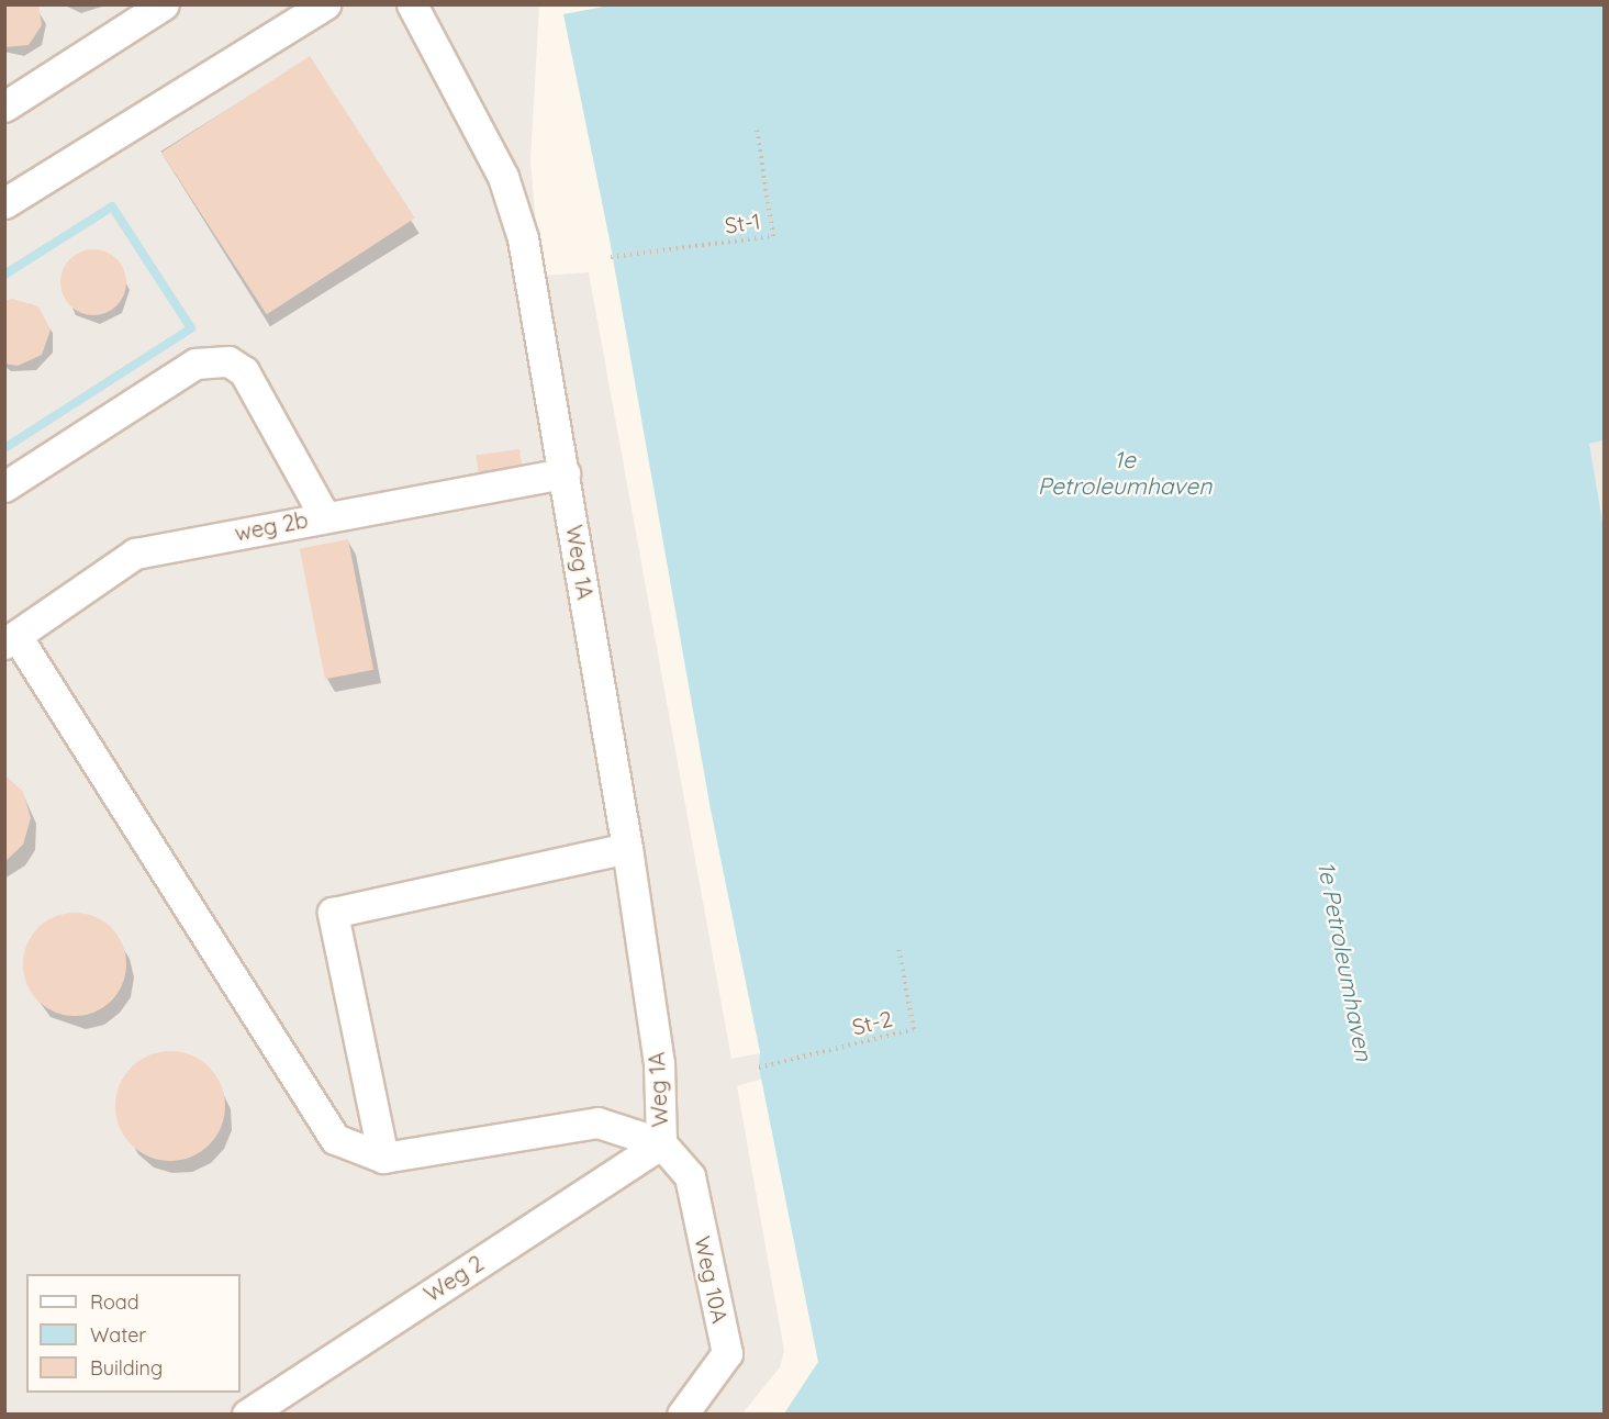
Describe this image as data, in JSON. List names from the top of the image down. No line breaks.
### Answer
{"streets":{"lane":["weg 2b","Weg 1A","Weg 2","Weg 10A"],"path":["St-1","St-2"]},"crossings":[["weg 2b","Weg 1A"],["Weg 1A","Weg 2"],["Weg 1A","Weg 10A"],["Weg 2","Weg 10A"]],"water":["1e Petroleumhaven"],"legend":["Road","Water","Building"]}
